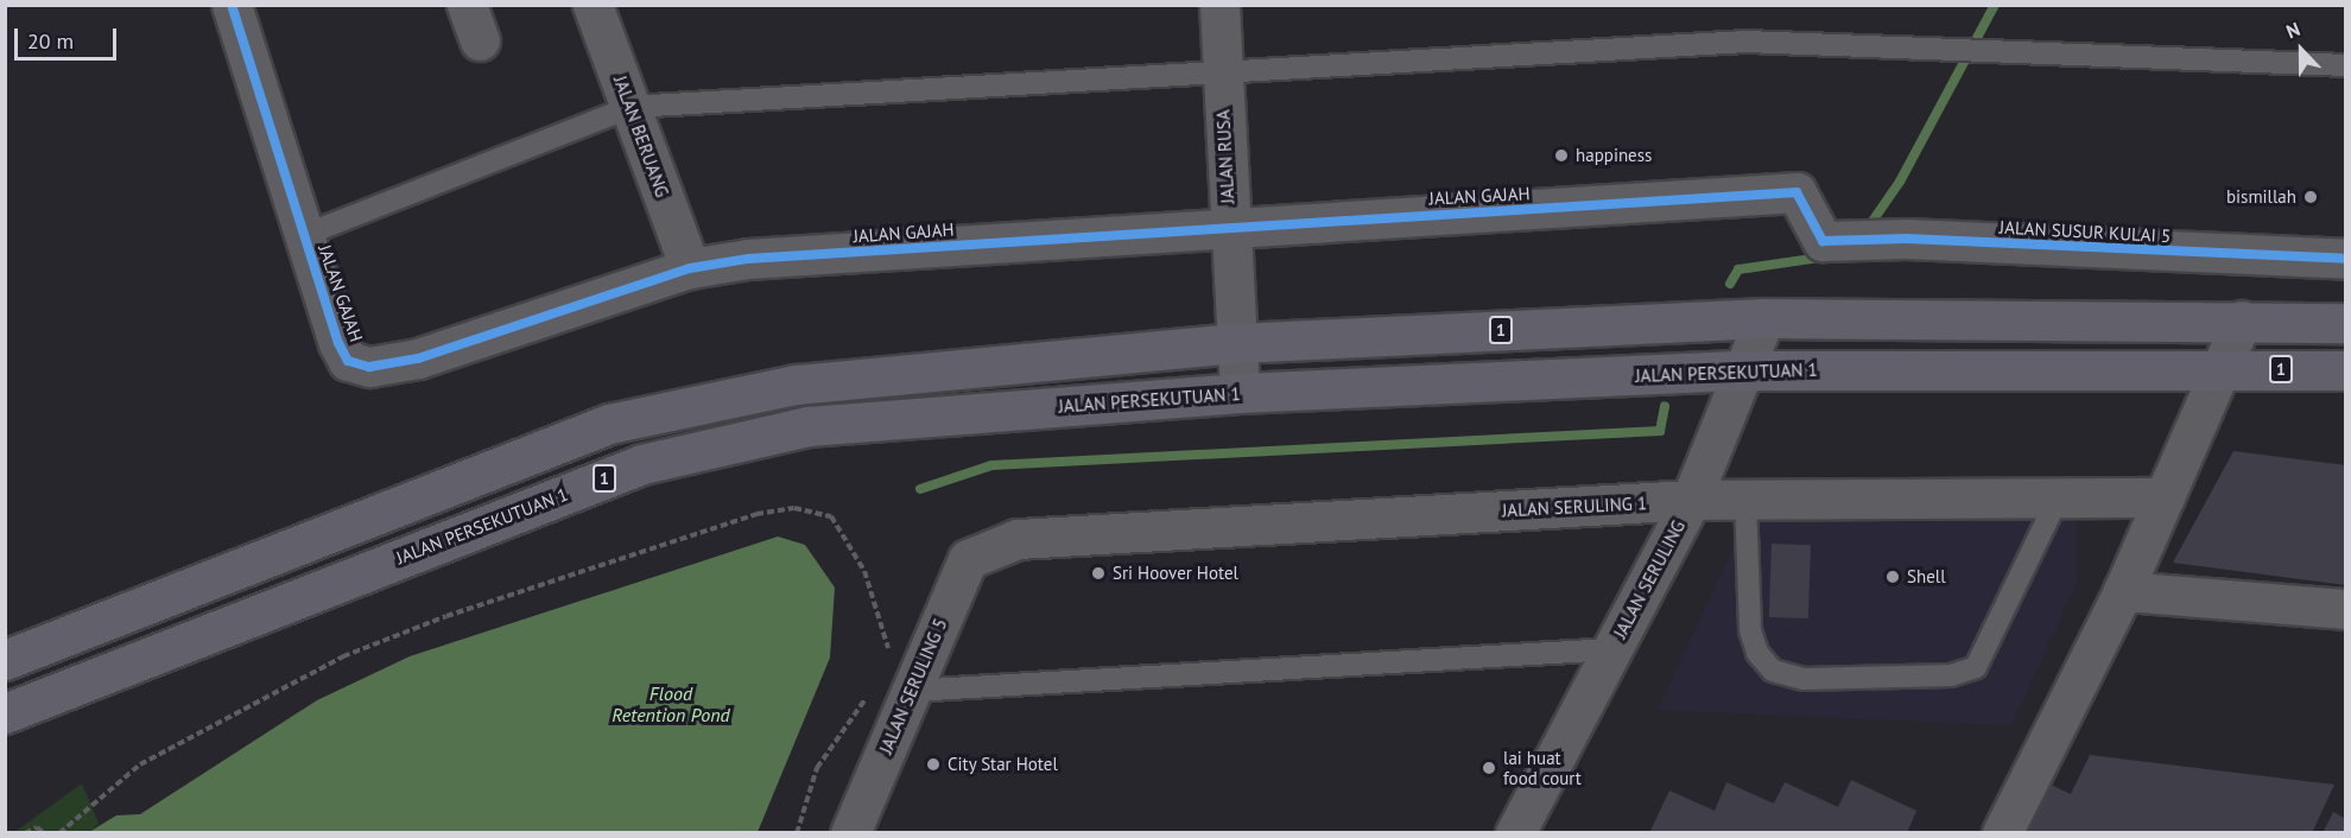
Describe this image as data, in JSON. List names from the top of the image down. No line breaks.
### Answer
{"streets":{"highway":["1","JALAN PERSEKUTUAN 1"],"street":["JALAN BERUANG","JALAN RUSA","JALAN GAJAH","JALAN SUSUR KULAI 5","JALAN SERULING 1","JALAN SERULING","JALAN SERULING 5"]},"crossings":[["JALAN BERUANG","JALAN GAJAH"],["JALAN RUSA","JALAN GAJAH"],["JALAN RUSA","1"],["JALAN RUSA","JALAN PERSEKUTUAN 1"],["JALAN GAJAH","JALAN SUSUR KULAI 5"],["1","JALAN SERULING"],["JALAN PERSEKUTUAN 1","JALAN SERULING"],["JALAN SERULING 1","JALAN SERULING"],["JALAN SERULING 1","JALAN SERULING 5"]],"water":["Flood Retention Pond"],"places":["happiness","bismillah","Sri Hoover Hotel","Shell","City Star Hotel","lai huat food court"],"scale_bar":"20 m","north":"top"}
